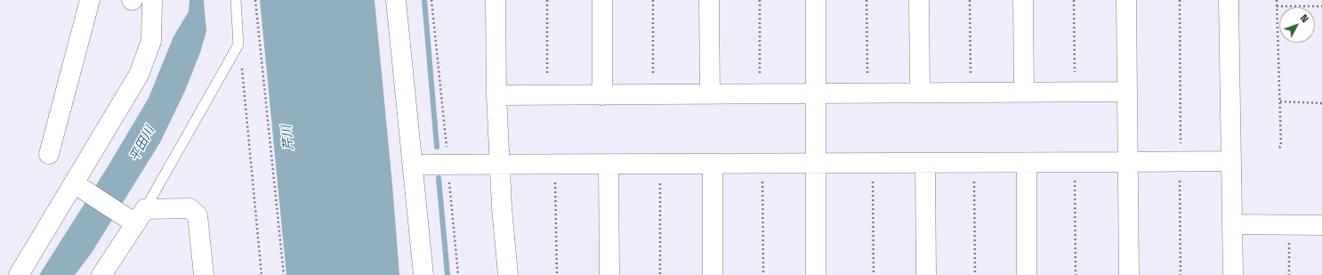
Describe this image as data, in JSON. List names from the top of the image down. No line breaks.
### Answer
{"water":["芹川","平田川"],"north":"top right"}
